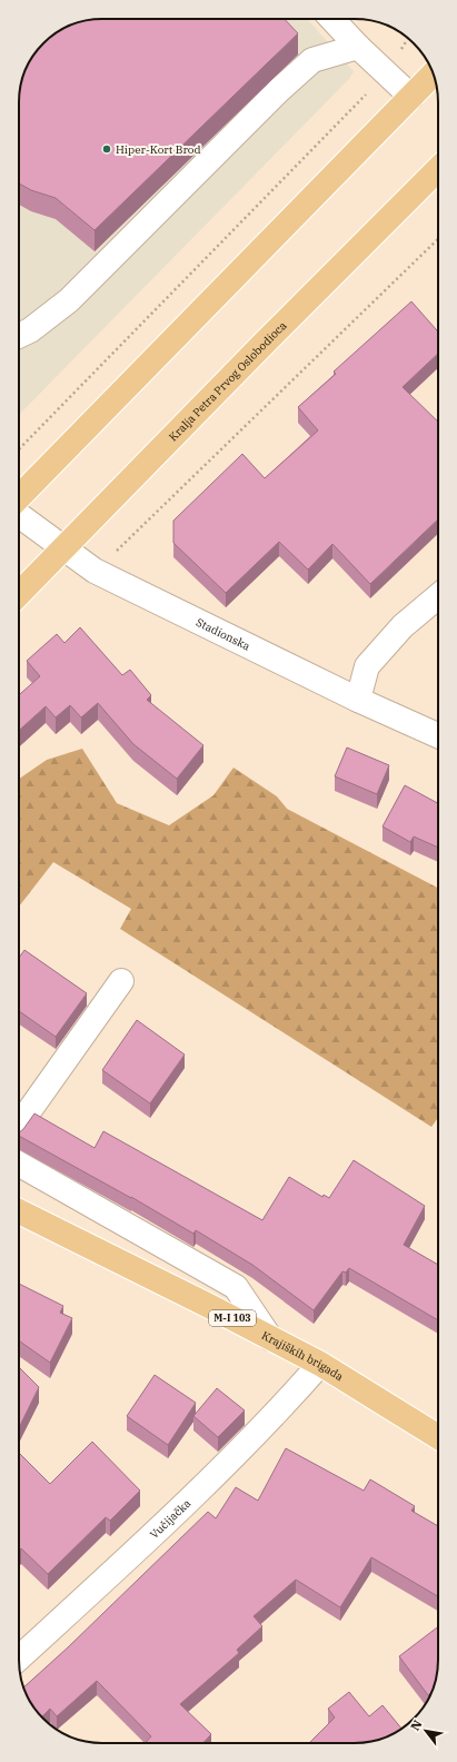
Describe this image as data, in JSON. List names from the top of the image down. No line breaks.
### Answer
{"streets":{"main road":["Kralja Petra Prvog Oslobodioca","M-I 103","Krajiških brigada"],"street":["Stadionska","Vučijačka"]},"crossings":[["Kralja Petra Prvog Oslobodioca","Stadionska"],["Krajiških brigada","Vučijačka"]],"places":["Hiper-Kort Brod"],"north":"top left"}
